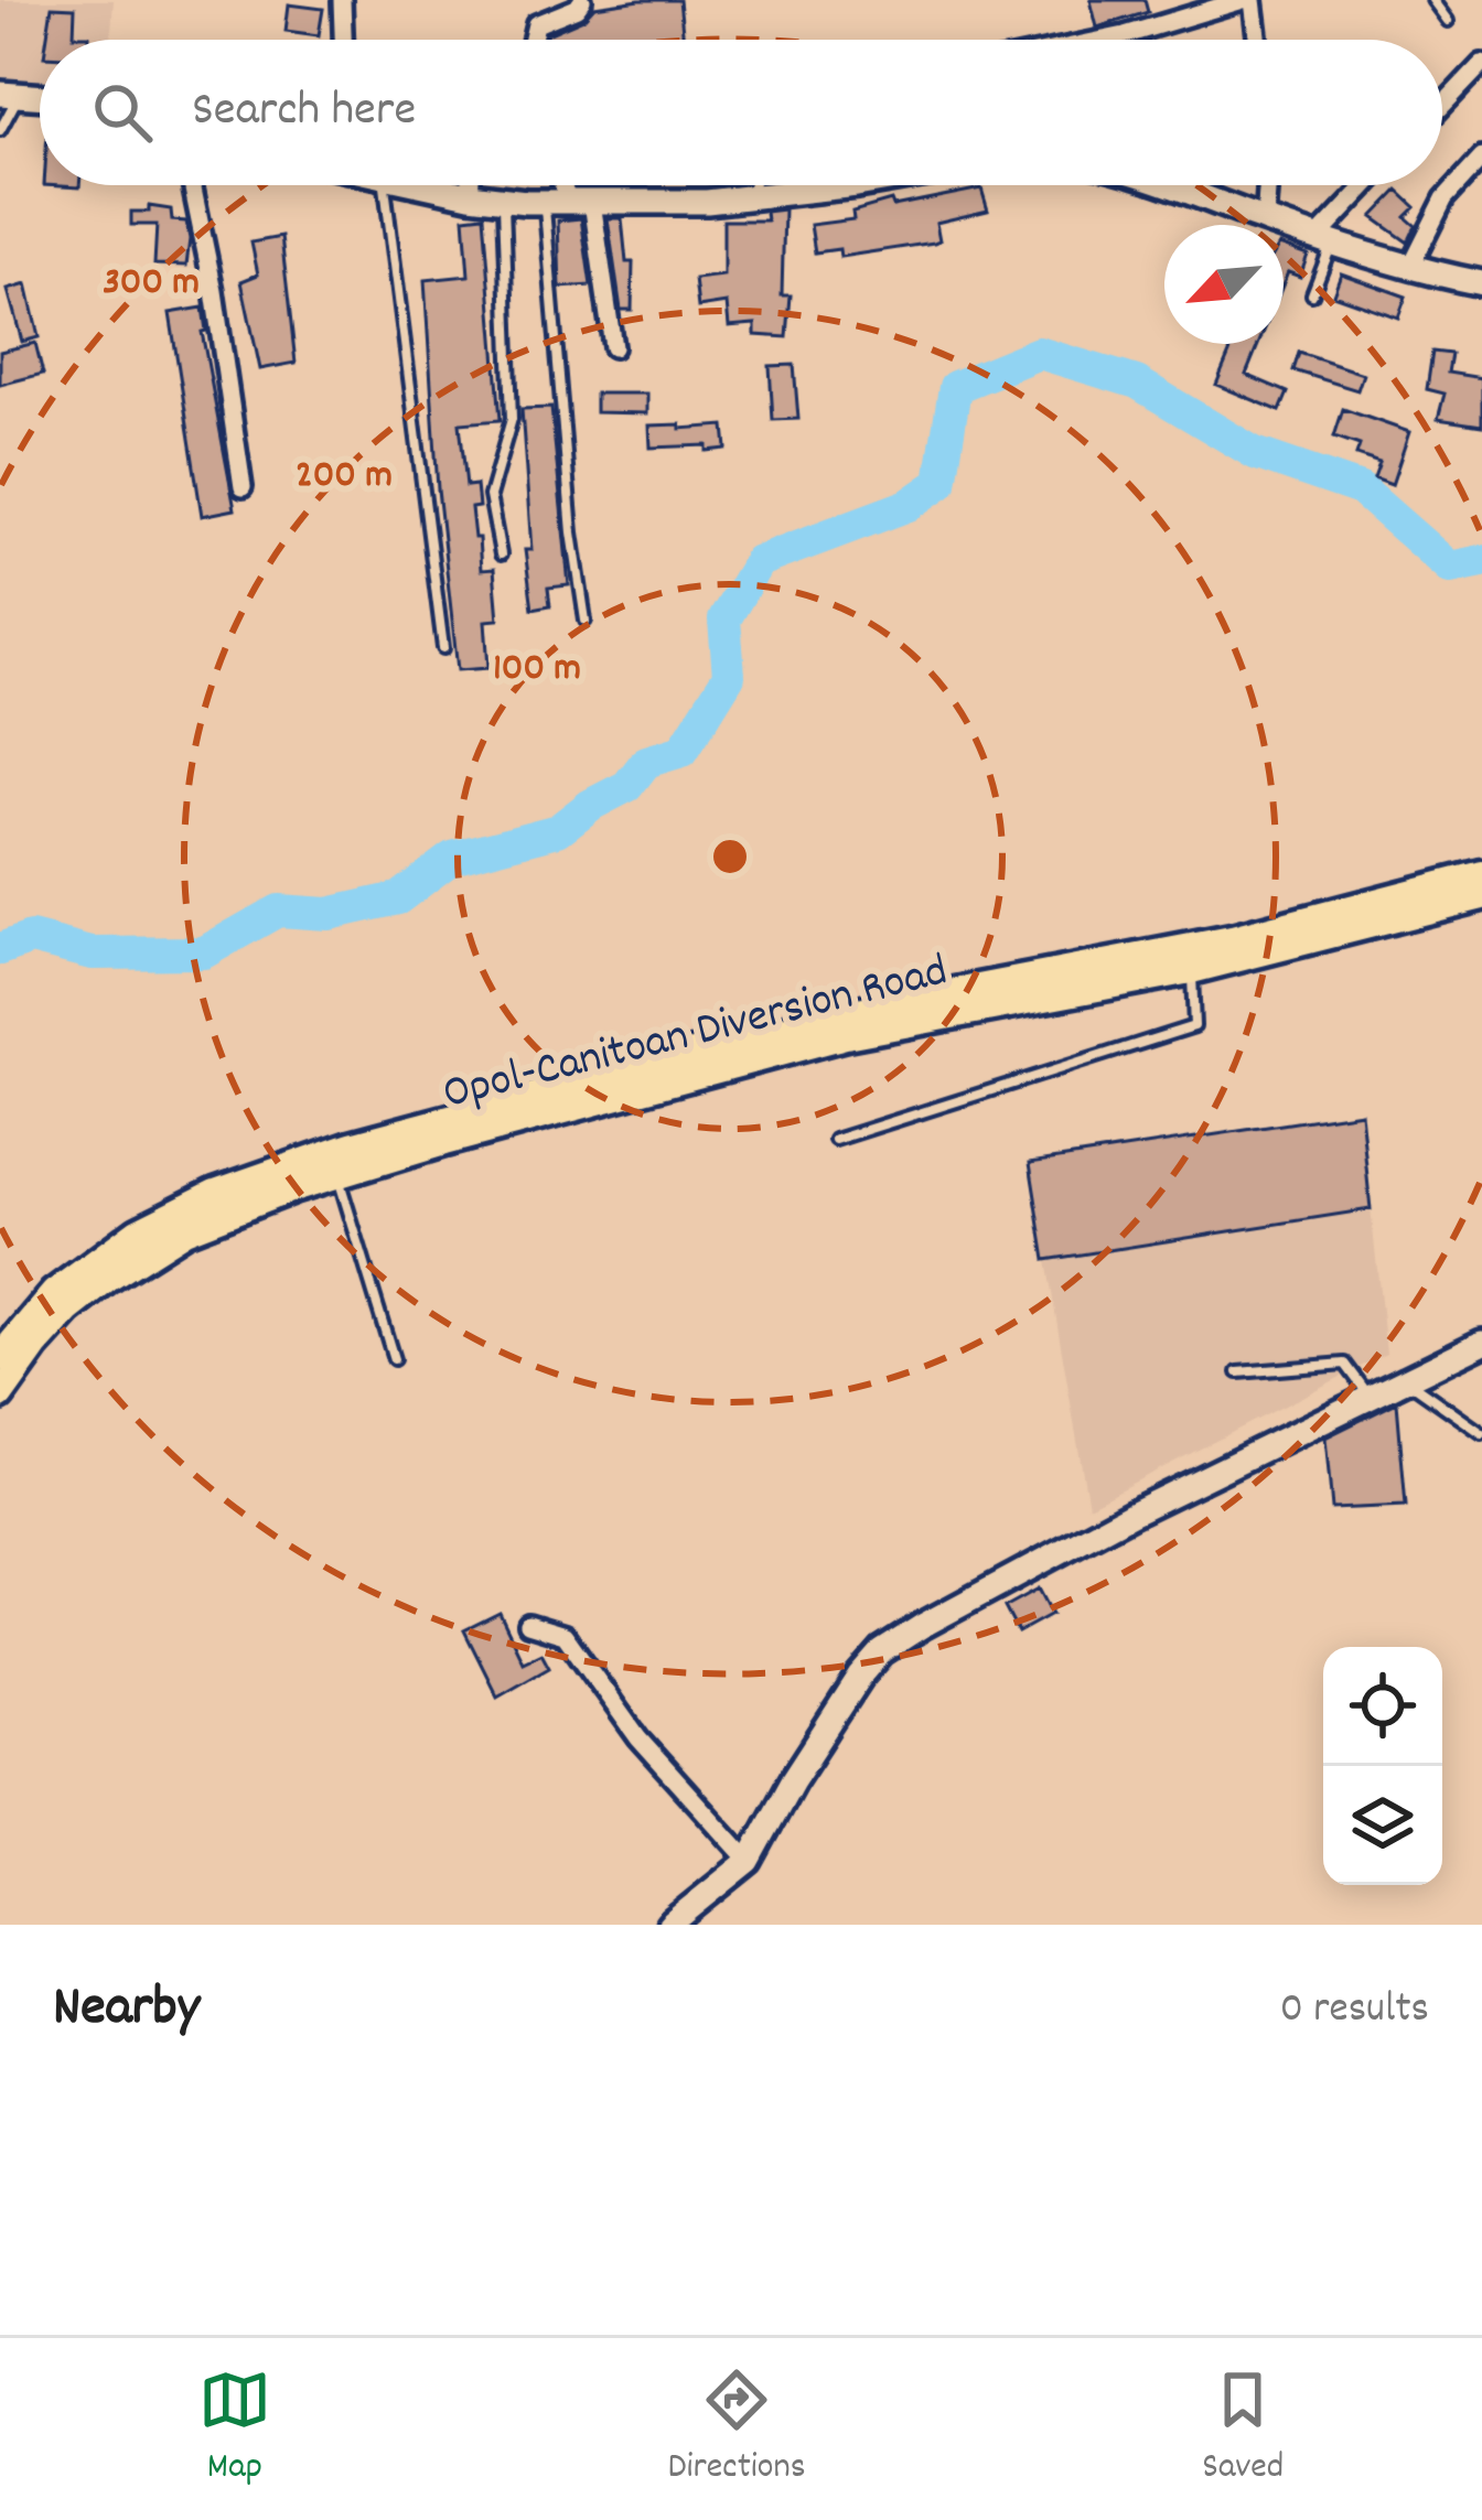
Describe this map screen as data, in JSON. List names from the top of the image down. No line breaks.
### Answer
{"streets":{"main road":["Opol-Canitoan Diversion Road"]},"north":"bottom left","page":{"search":"Search here","heading":["Nearby","0 results"],"nav":["Map","Directions","Saved"]},"rings":["300 m","200 m","100 m"]}
